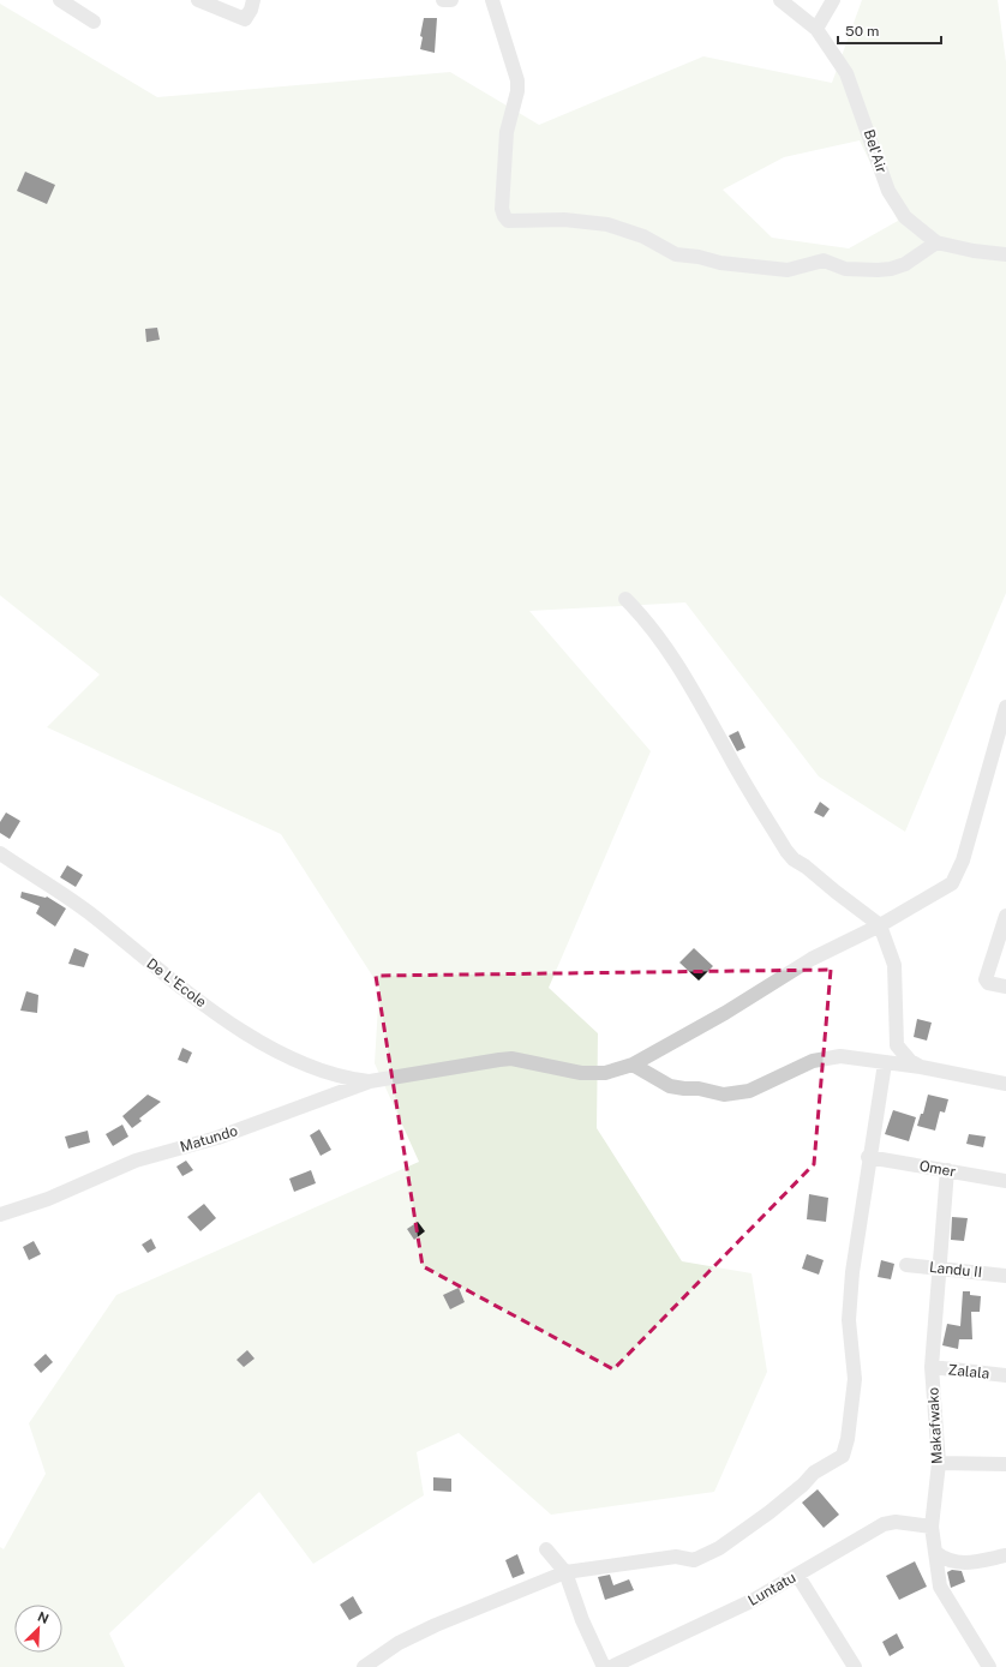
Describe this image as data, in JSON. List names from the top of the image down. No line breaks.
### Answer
{"streets":{"street":["Bel'Air","De L'Ecole","Matundo","Omer","Landu II","Zalala","Makafwako","Luntatu"]},"crossings":[["De L'Ecole","Matundo"],["Omer","Makafwako"],["Landu II","Makafwako"],["Zalala","Makafwako"],["Makafwako","Luntatu"]],"scale_bar":"50 m","north":"top right"}
